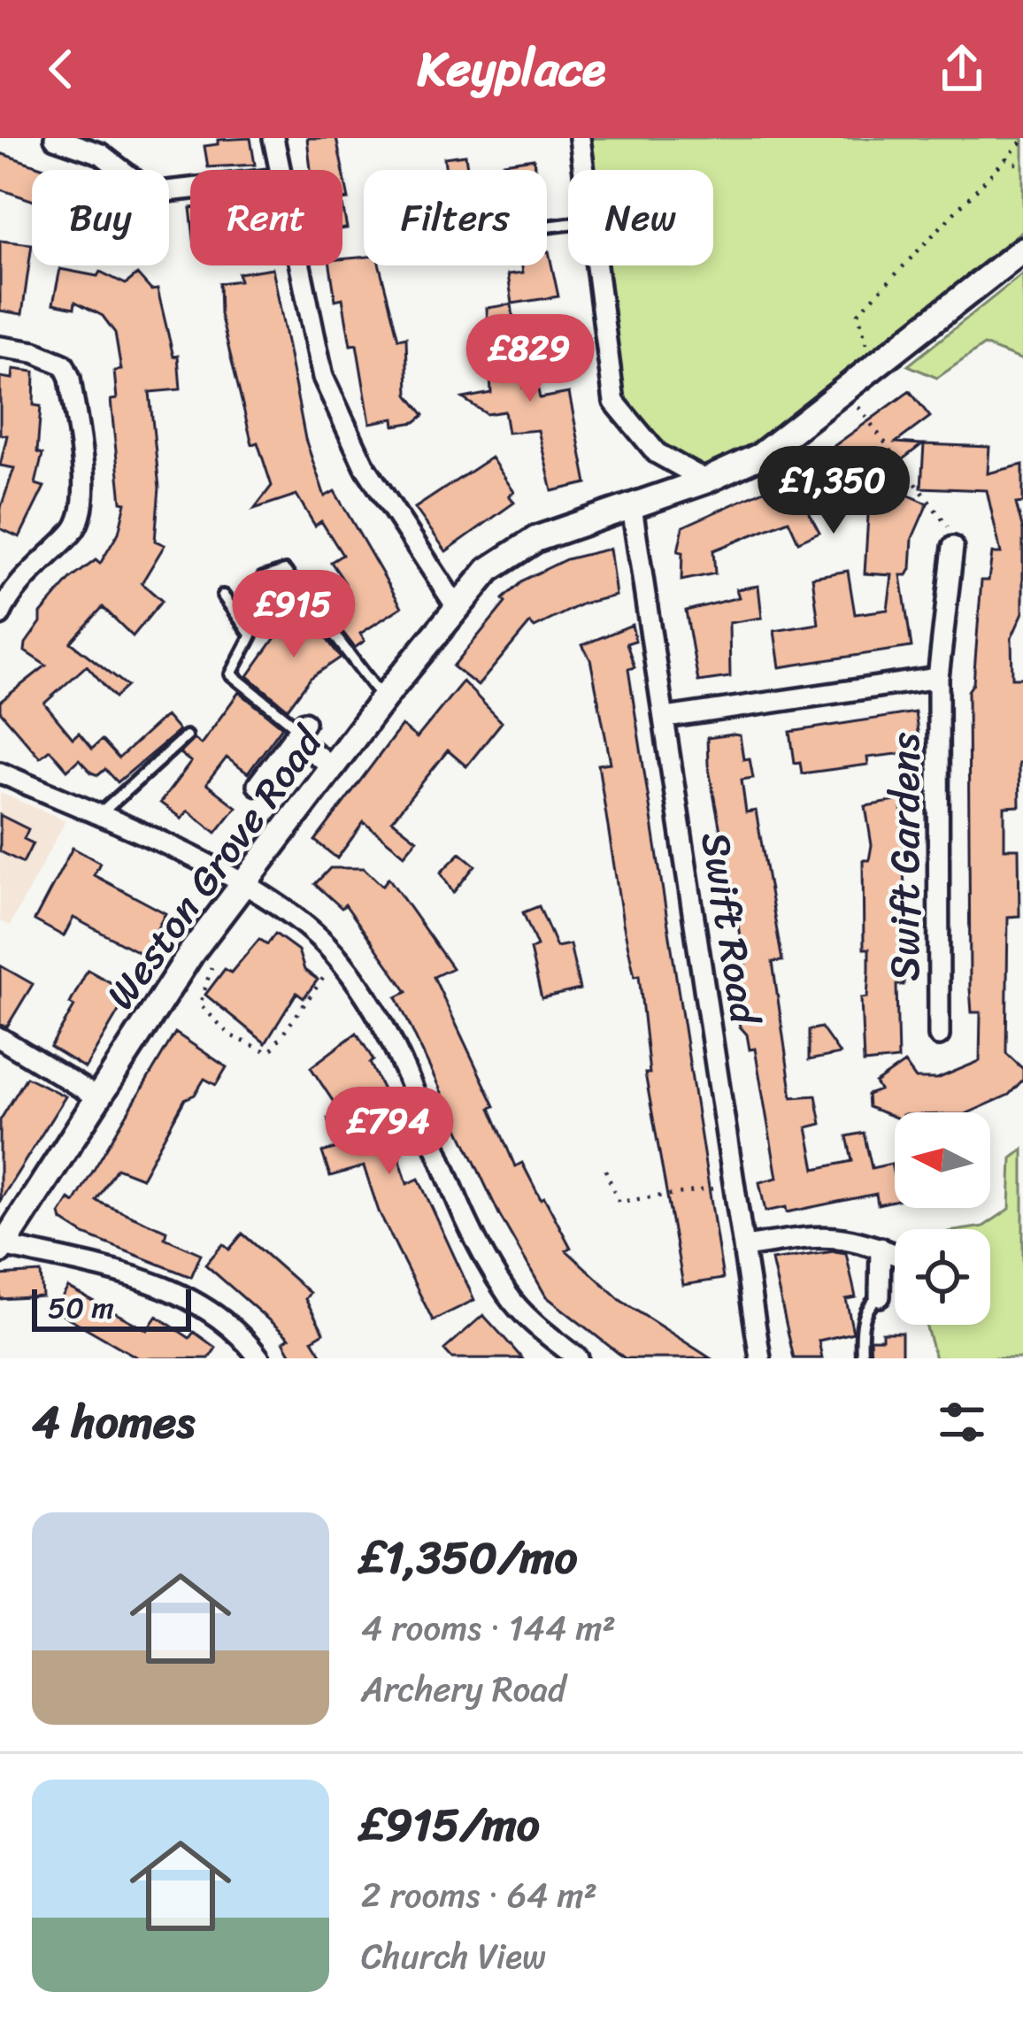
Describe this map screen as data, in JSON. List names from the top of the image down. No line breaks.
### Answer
{"streets":{"street":["Swift Gardens","Weston Grove Road","Swift Road"]},"crossings":[["Swift Gardens","Swift Road"],["Weston Grove Road","Swift Road"]],"scale_bar":"50 m","north":"left","page":{"header":"Keyplace","chip":["Buy","Rent","Filters","New"],"price":["£829","£1,350","£915","£794"],"scale":"50 m","heading":"4 homes","list":[{"name":"£1,350/mo","note":"4 rooms · 144 m² · Archery Road"},{"name":"£915/mo","note":"2 rooms · 64 m² · Church View"}]}}
